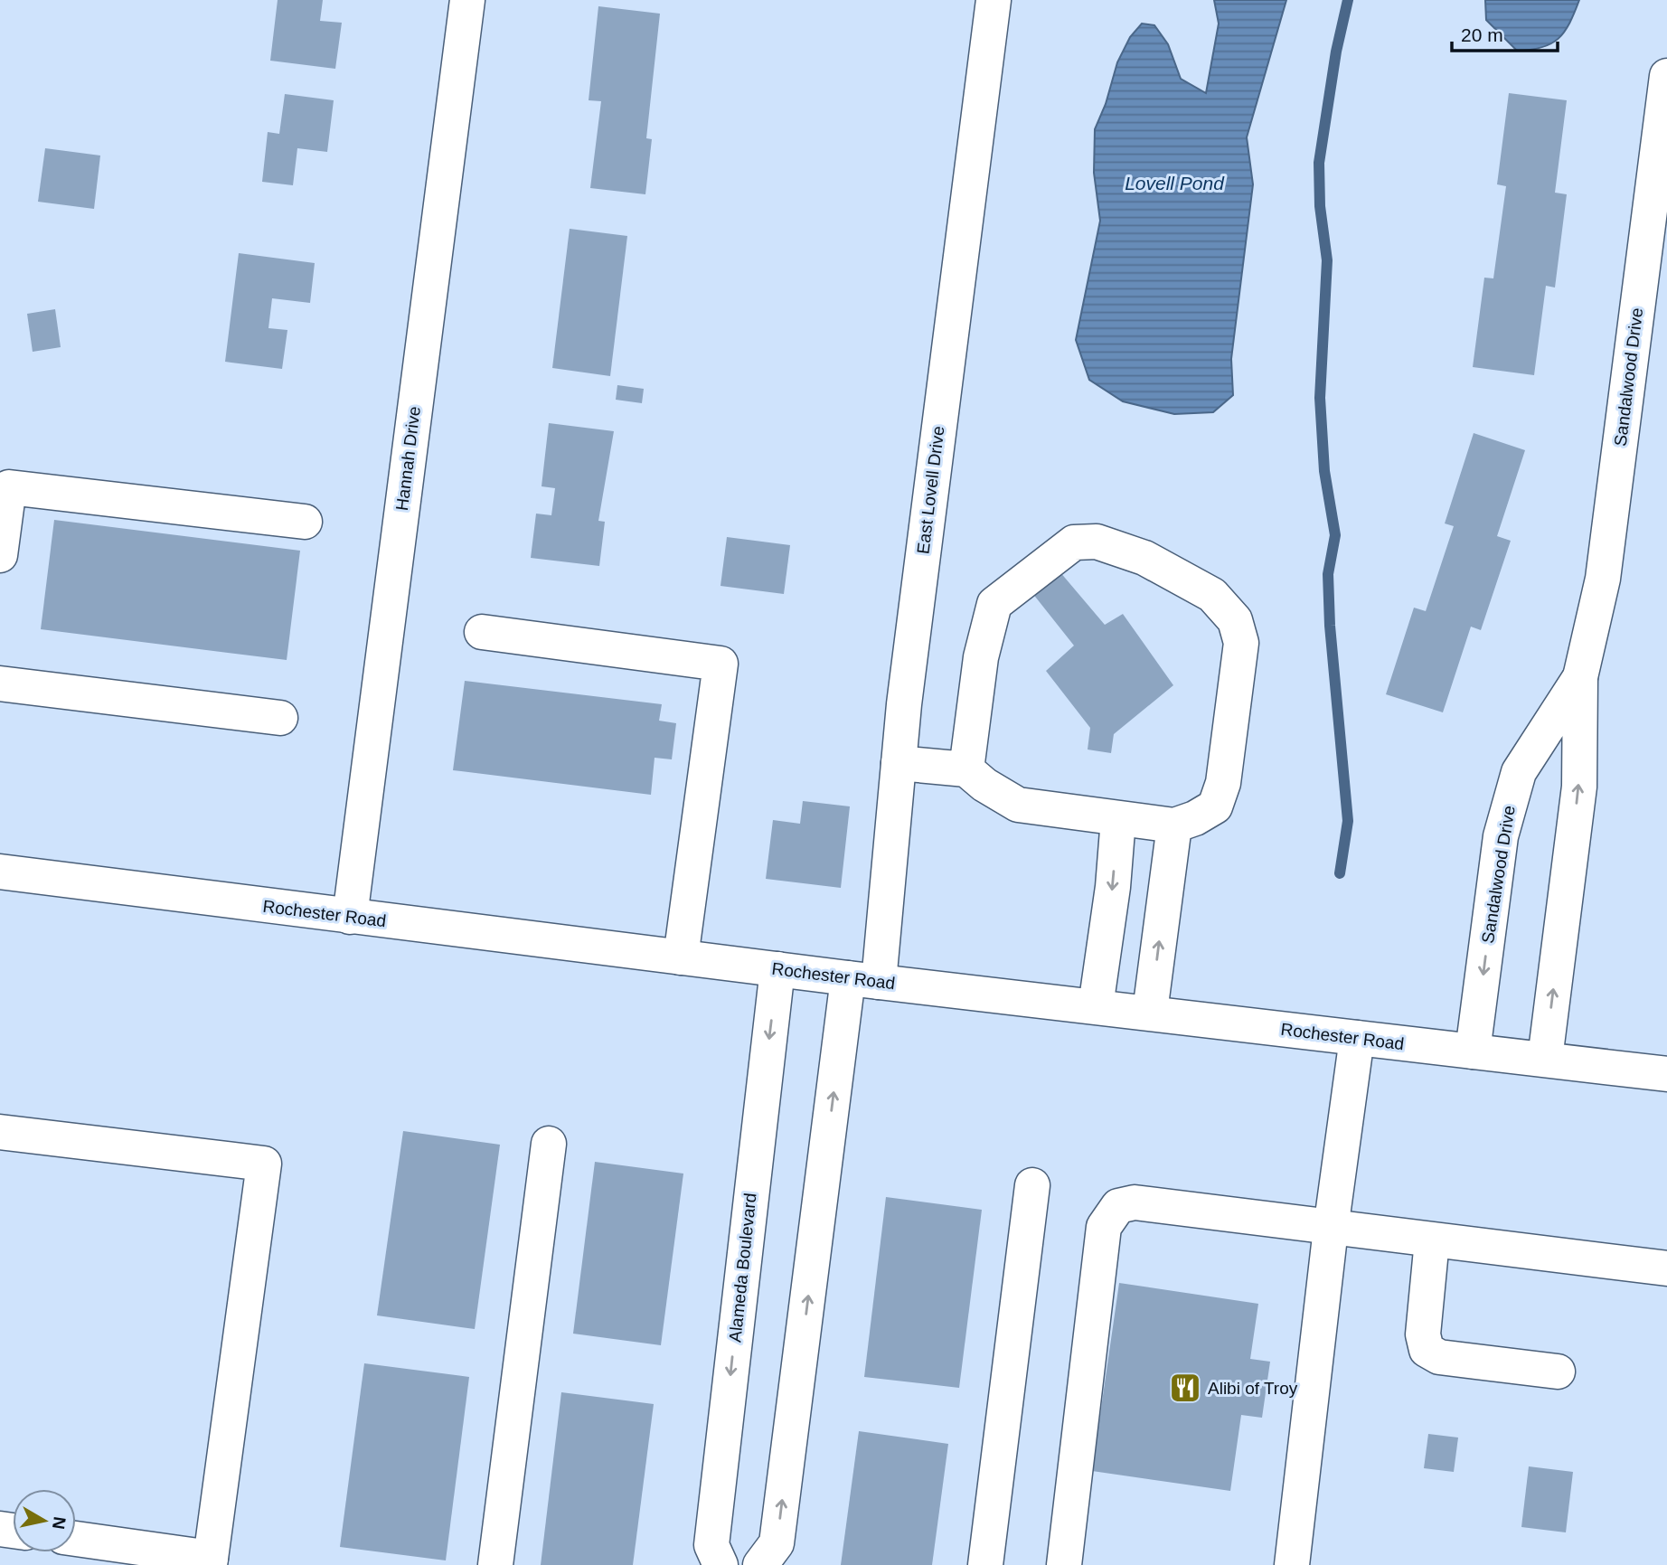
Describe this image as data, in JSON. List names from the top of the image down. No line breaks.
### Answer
{"streets":{"street":["Sandalwood Drive","Hannah Drive","East Lovell Drive","Rochester Road","Alameda Boulevard"]},"crossings":[["Sandalwood Drive","Rochester Road"],["Hannah Drive","Rochester Road"],["East Lovell Drive","Rochester Road"],["Rochester Road","Alameda Boulevard"]],"water":["Lovell Pond"],"places":{"restaurant":["Alibi of Troy"]},"scale_bar":"20 m","north":"right"}
